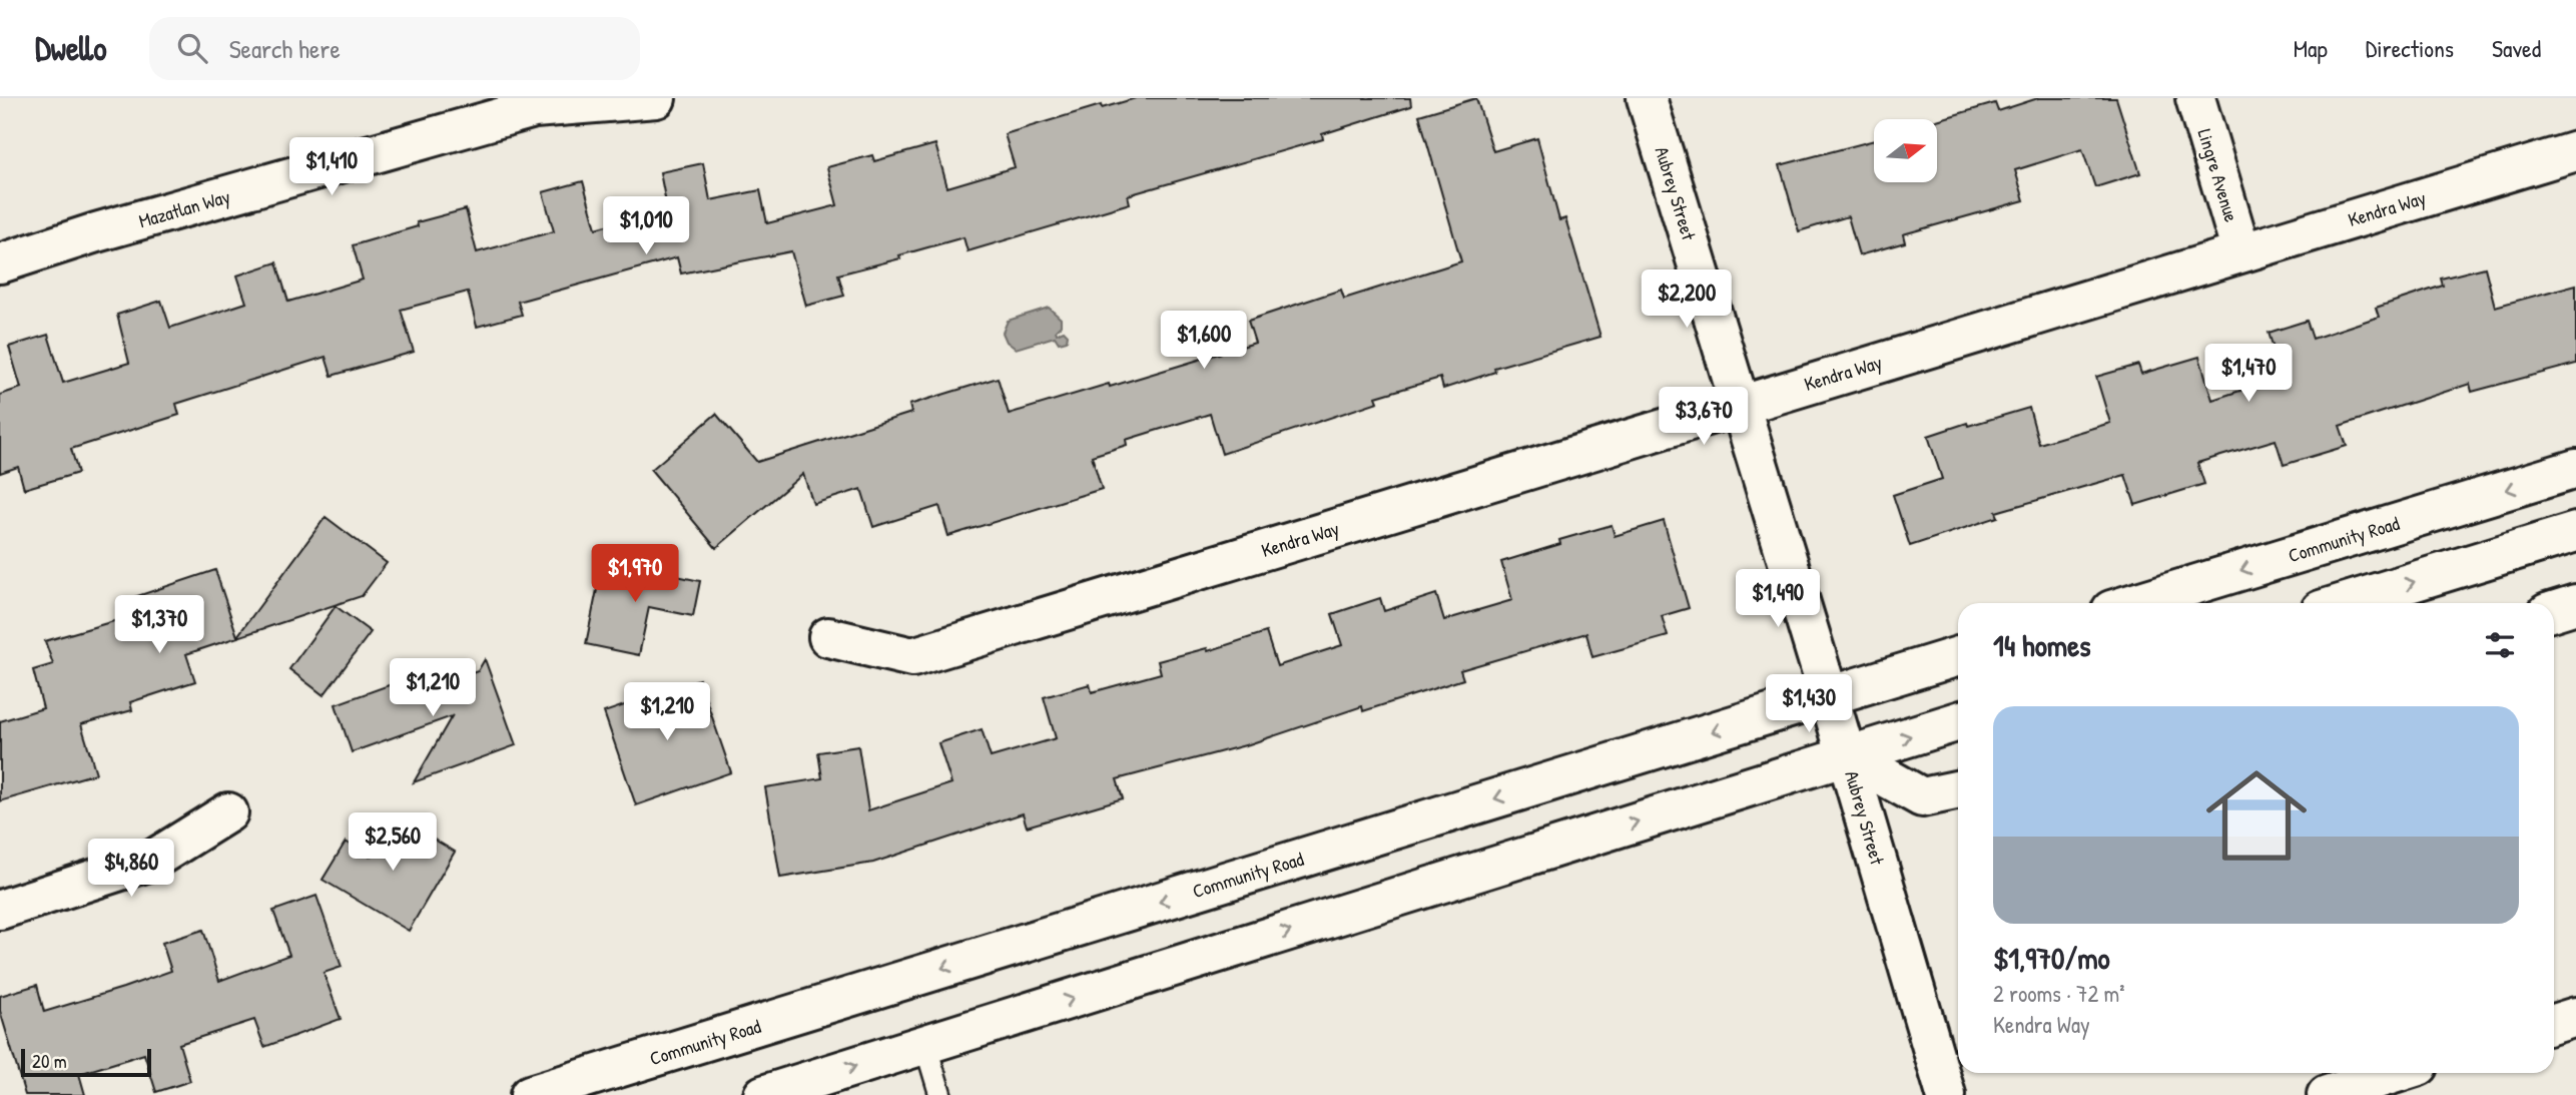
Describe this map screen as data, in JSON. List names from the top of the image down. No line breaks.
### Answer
{"streets":{"street":["Lingre Avenue","Aubrey Street","Mazatlan Way","Kendra Way","Community Road"]},"crossings":[["Lingre Avenue","Kendra Way"],["Aubrey Street","Kendra Way"],["Aubrey Street","Community Road"]],"scale_bar":"20 m","north":"right","page":{"header":"Dwello","search":"Search here","nav":["Map","Directions","Saved"],"price":["$1,410","$1,010","$2,200","$1,600","$1,470","$3,670","$1,970","$1,490","$1,370","$1,210","$1,430","$1,210","$2,560","$4,860"],"heading":"14 homes","list":[{"name":"$1,970/mo","note":"2 rooms · 72 m² · Kendra Way"}],"scale":"20 m"}}
